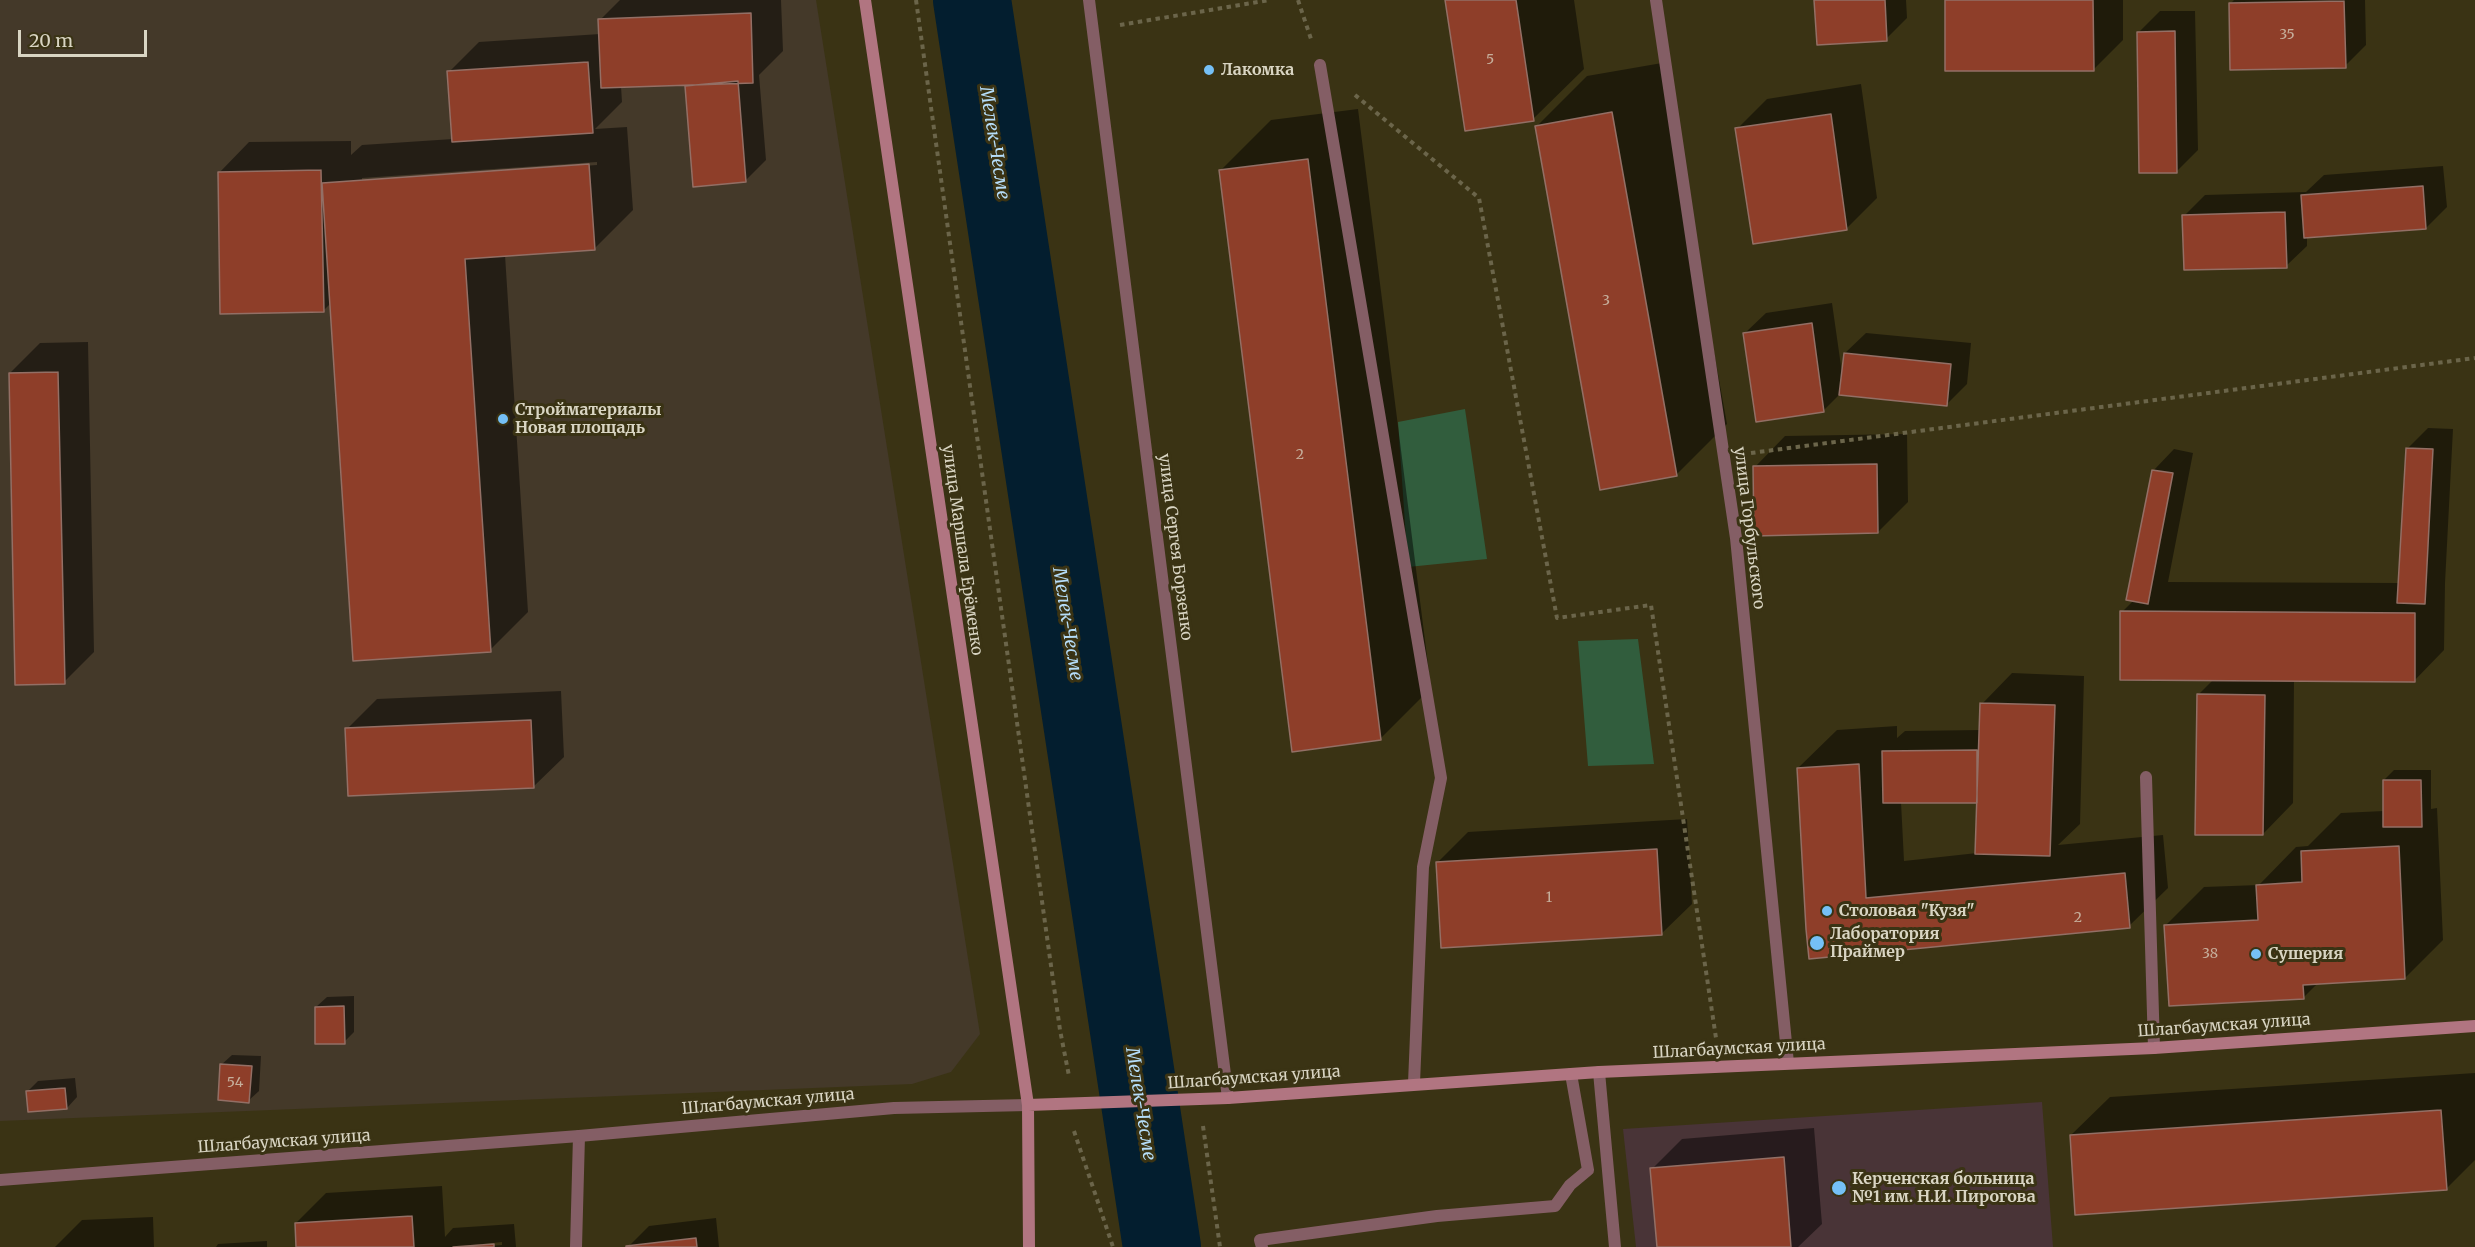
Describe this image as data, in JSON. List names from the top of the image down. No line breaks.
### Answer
{"streets":{"street":["улица Горбульского","улица Сергея Борзенко","улица Маршала Ерёменко","Шлагбаумская улица"]},"crossings":[["улица Горбульского","Шлагбаумская улица"],["улица Сергея Борзенко","Шлагбаумская улица"],["улица Маршала Ерёменко","Шлагбаумская улица"]],"water":["Мелек-Чесме"],"places":["Лакомка","Стройматериалы Новая площадь","Столовая \"Кузя\"","Лаборатория Праймер","Сушерия","Керченская больница №1 им. Н.И. Пирогова"],"house_numbers":["35","5","3","2","1","2","38","54"],"scale_bar":"20 m"}
